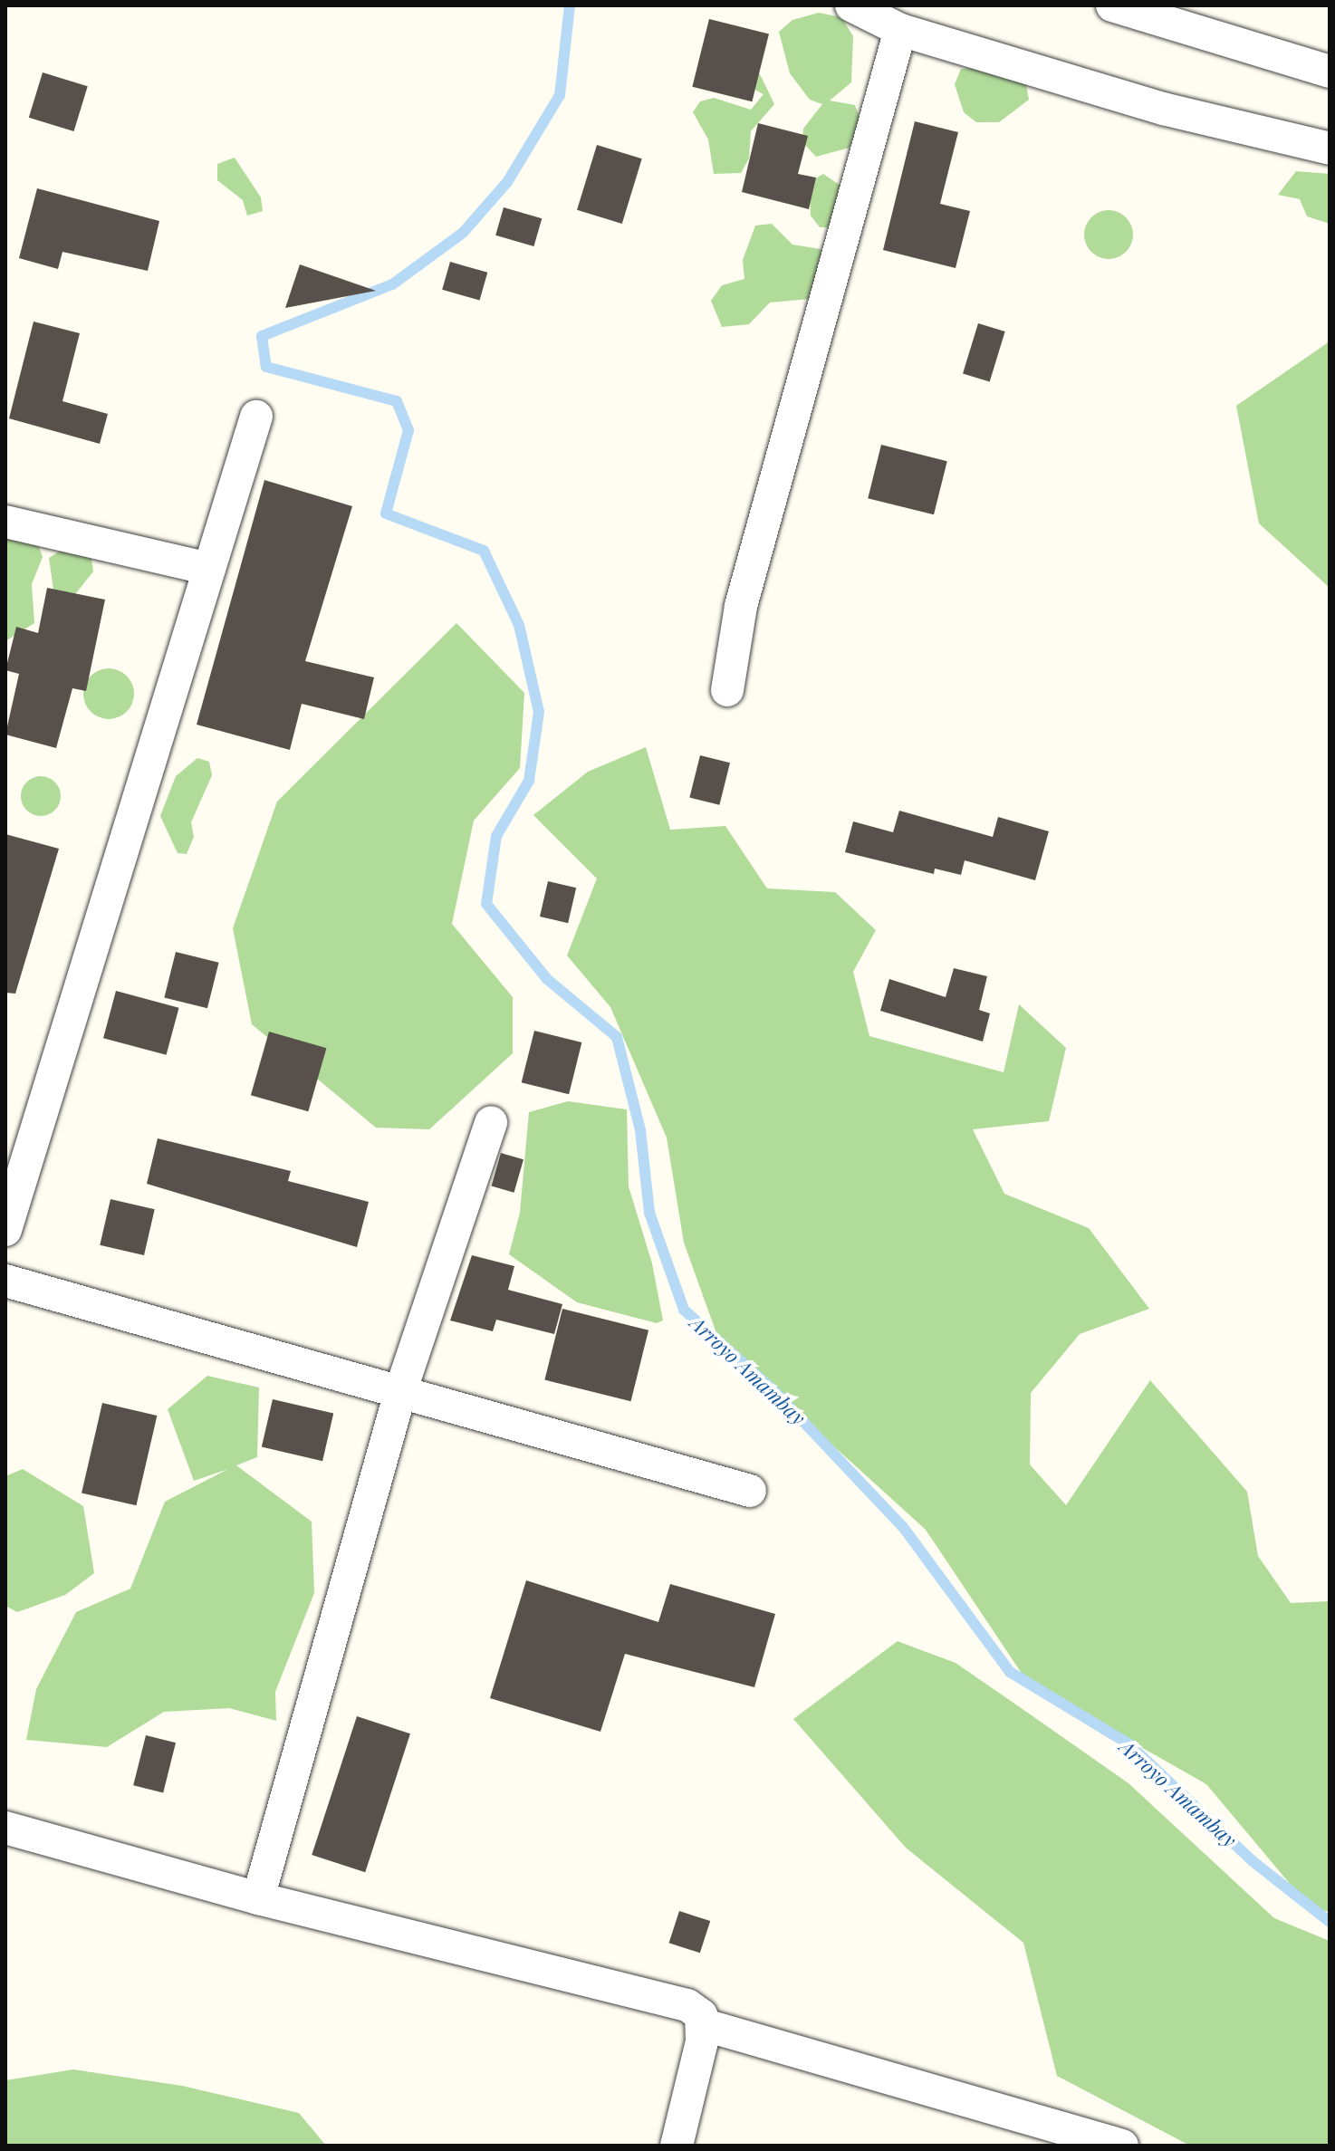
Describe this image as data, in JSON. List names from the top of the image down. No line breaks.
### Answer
{"water":["Arroyo Amambay"]}
